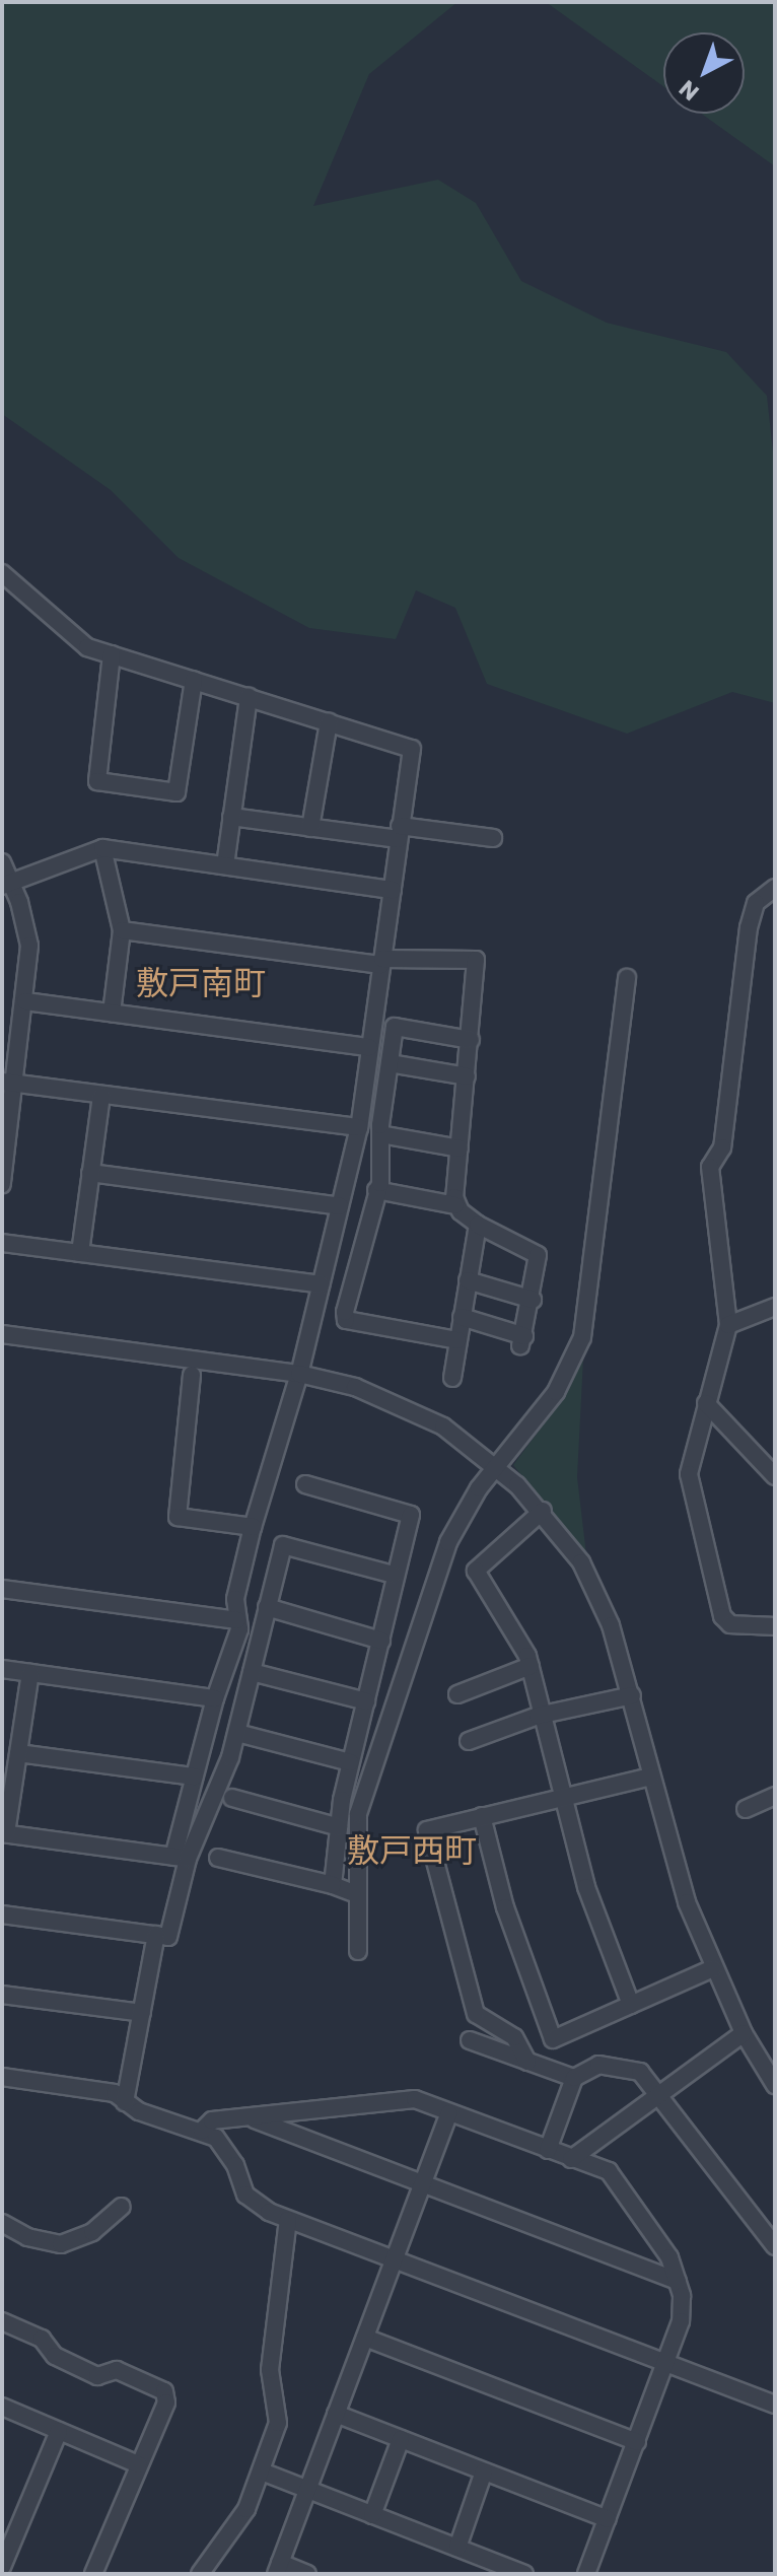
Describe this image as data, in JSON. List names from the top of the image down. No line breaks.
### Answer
{"districts":["敷戸南町","敷戸西町"],"north":"bottom left"}
